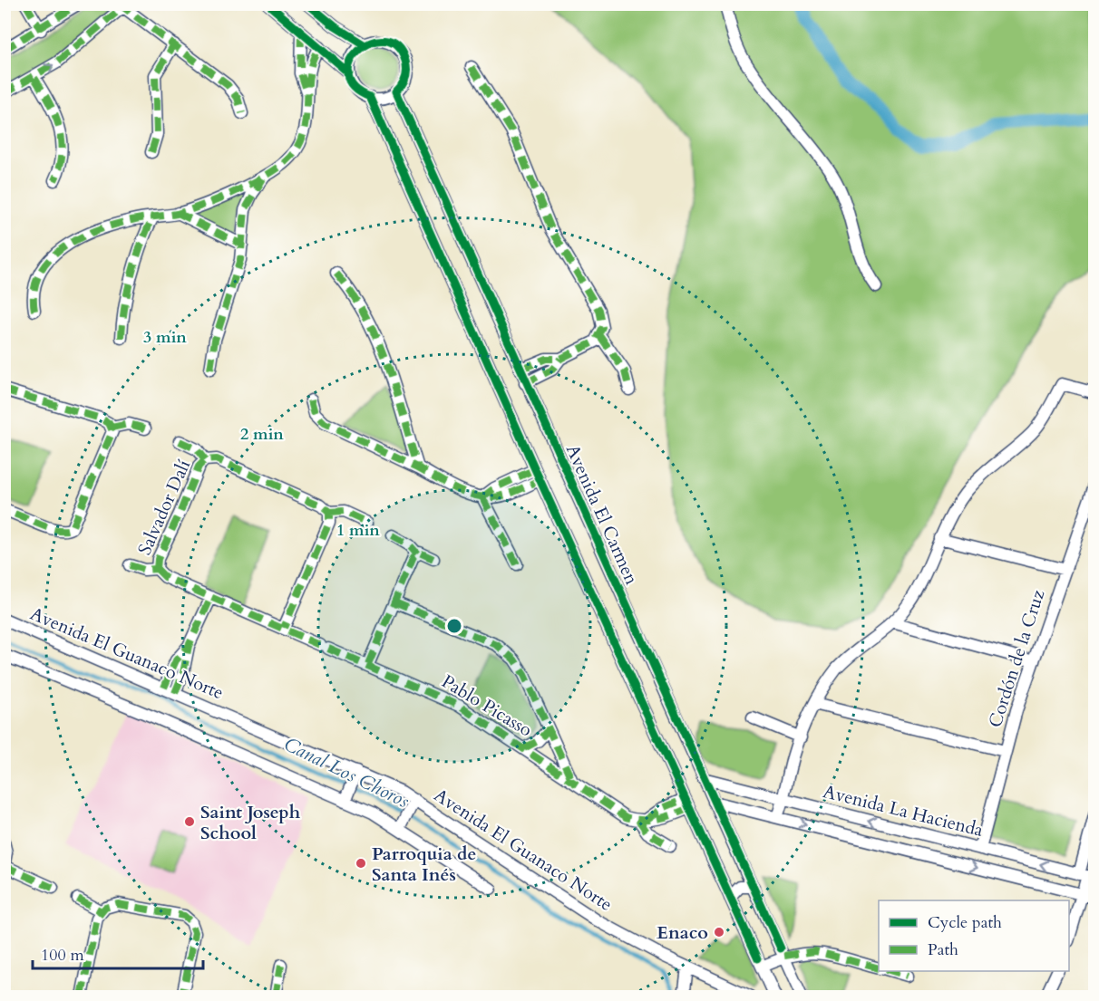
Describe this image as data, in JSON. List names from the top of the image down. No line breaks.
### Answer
{"streets":{"street":["Salvador Dalí","Avenida El Carmen","Avenida El Guanaco Norte","Cordón de la Cruz","Pablo Picasso","Avenida La Hacienda"]},"crossings":[["Salvador Dalí","Pablo Picasso"],["Avenida El Carmen","Avenida La Hacienda"],["Cordón de la Cruz","Avenida La Hacienda"]],"water":["Canal Los Choros"],"places":["Saint Joseph School","Parroquia de Santa Inés","Enaco"],"legend":["Cycle path","Path"],"scale_bar":"100 m","rings":["3 min","2 min","1 min"]}
